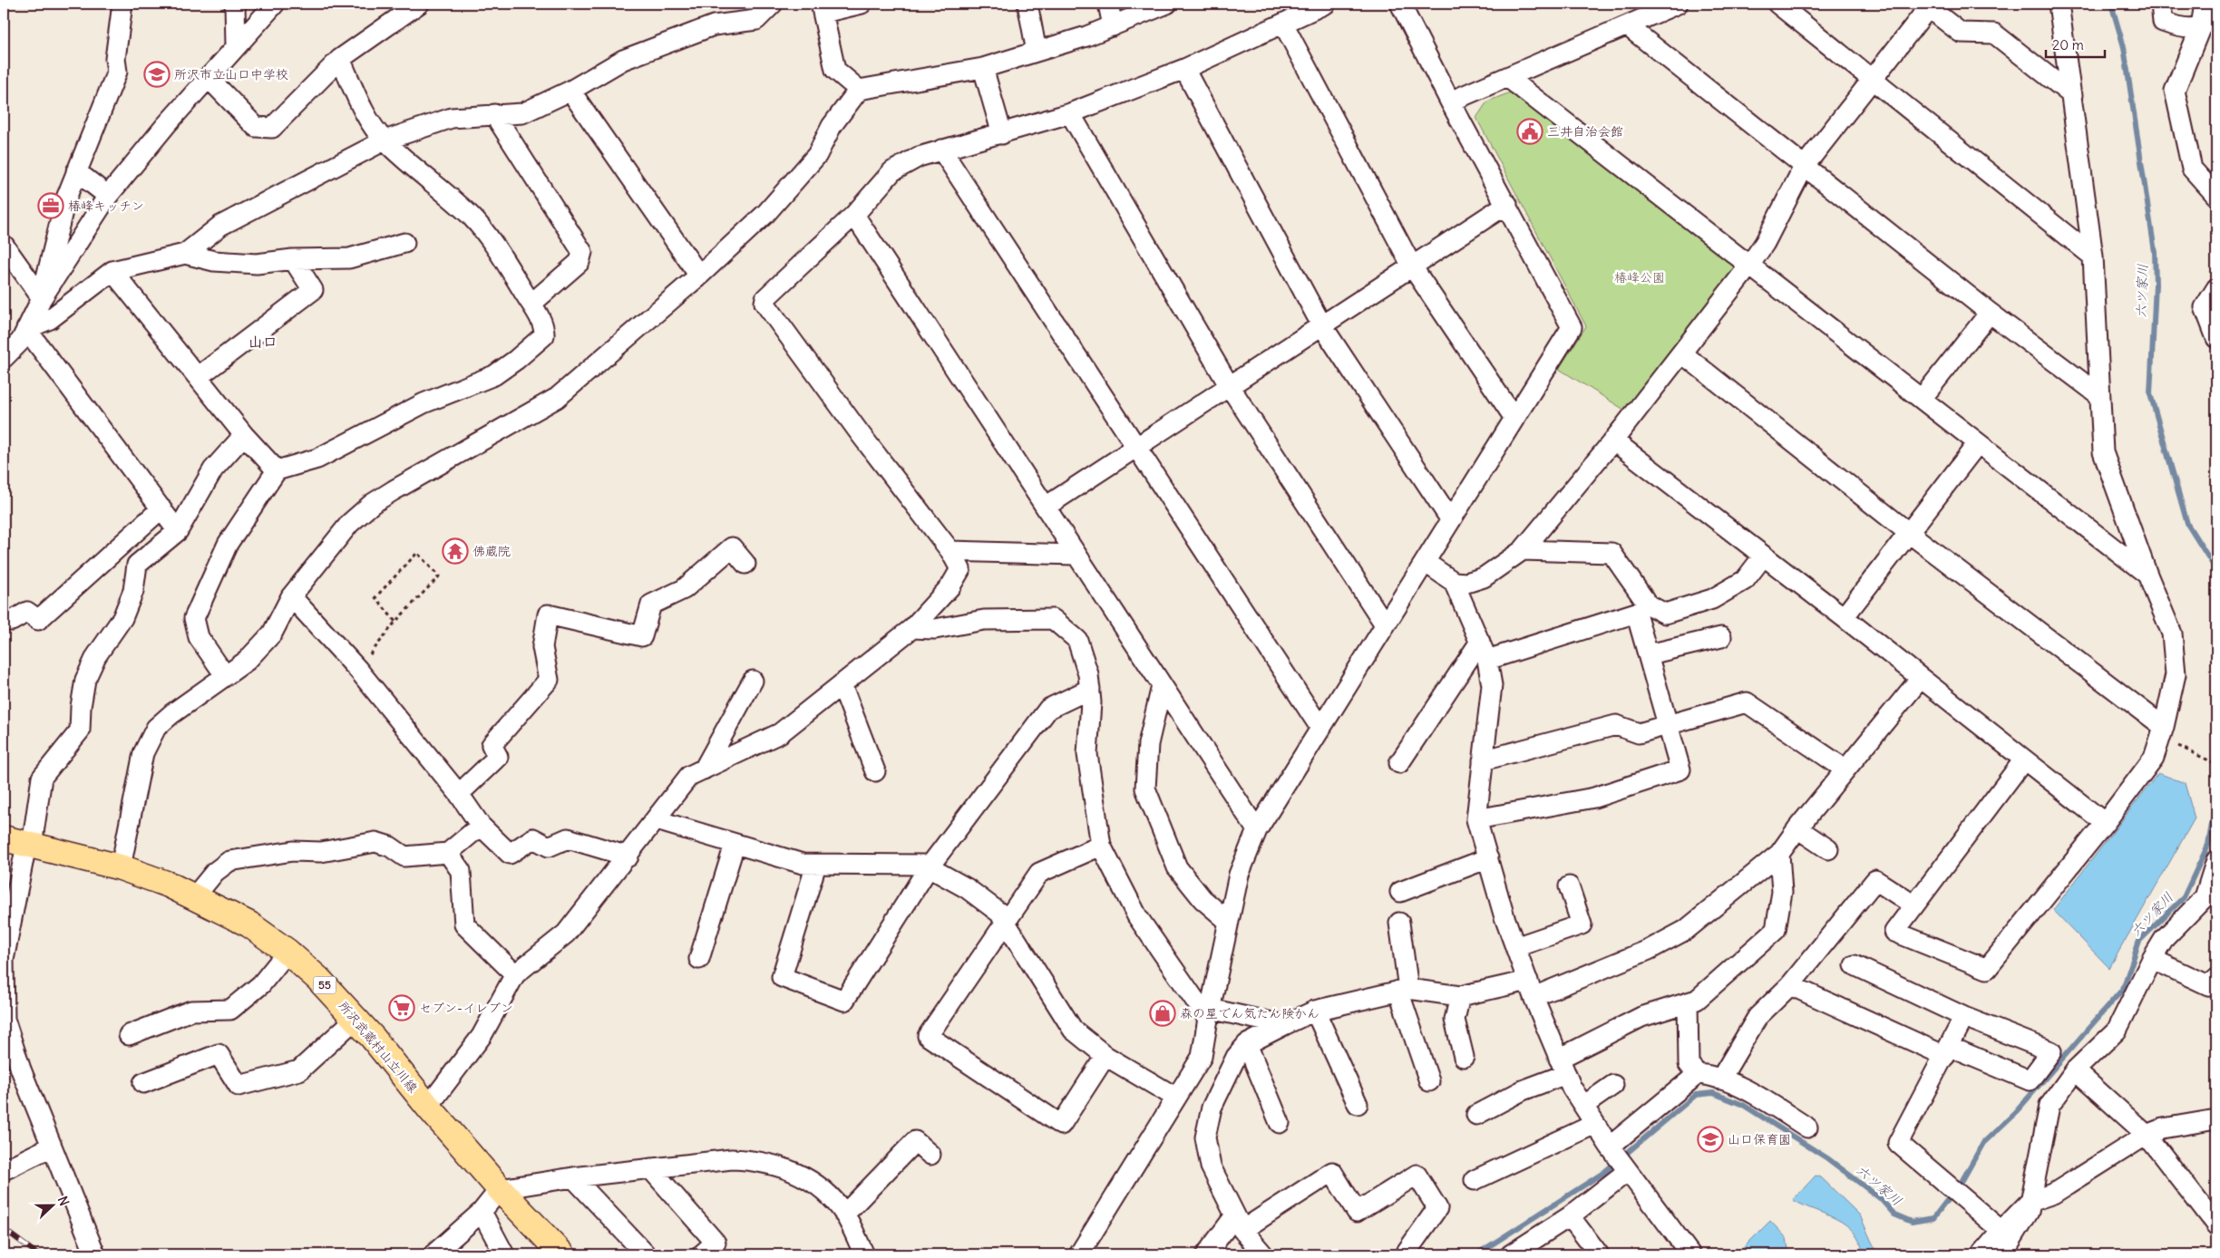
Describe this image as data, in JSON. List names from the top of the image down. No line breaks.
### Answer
{"streets":{"main road":["55","所沢武蔵村山立川線"]},"districts":["山口"],"water":["六ツ家川"],"parks":["椿峰公園"],"places":{"school or university":["所沢市立山口中学校","山口保育園"],"public building":["三井自治会館"],"office":["椿峰キッチン"],"temple":["佛蔵院"],"supermarket":["セブン-イレブン"],"shop":["森の星でん気たん険かん"]},"scale_bar":"20 m","north":"right"}
